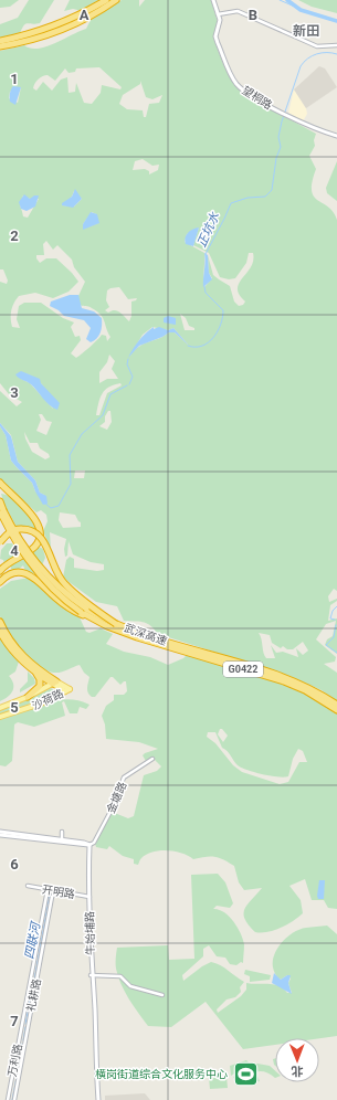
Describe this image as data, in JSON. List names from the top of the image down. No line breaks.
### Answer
{"streets":{"highway":["武深高速","G0422"],"main road":["望桐路","沙荷路","牛始埔路"],"street":["金塘路","开明路","礼耕路","万利路"]},"crossings":[["金塘路","牛始埔路"],["开明路","牛始埔路"],["开明路","礼耕路"],["开明路","万利路"]],"districts":["新田"],"water":["正坑水","四联河"],"places":{"sports":["横岗街道综合文化服务中心"]},"north":"bottom","grid":{"columns":["A","B"],"rows":["1","2","3","4","5","6","7"]}}
